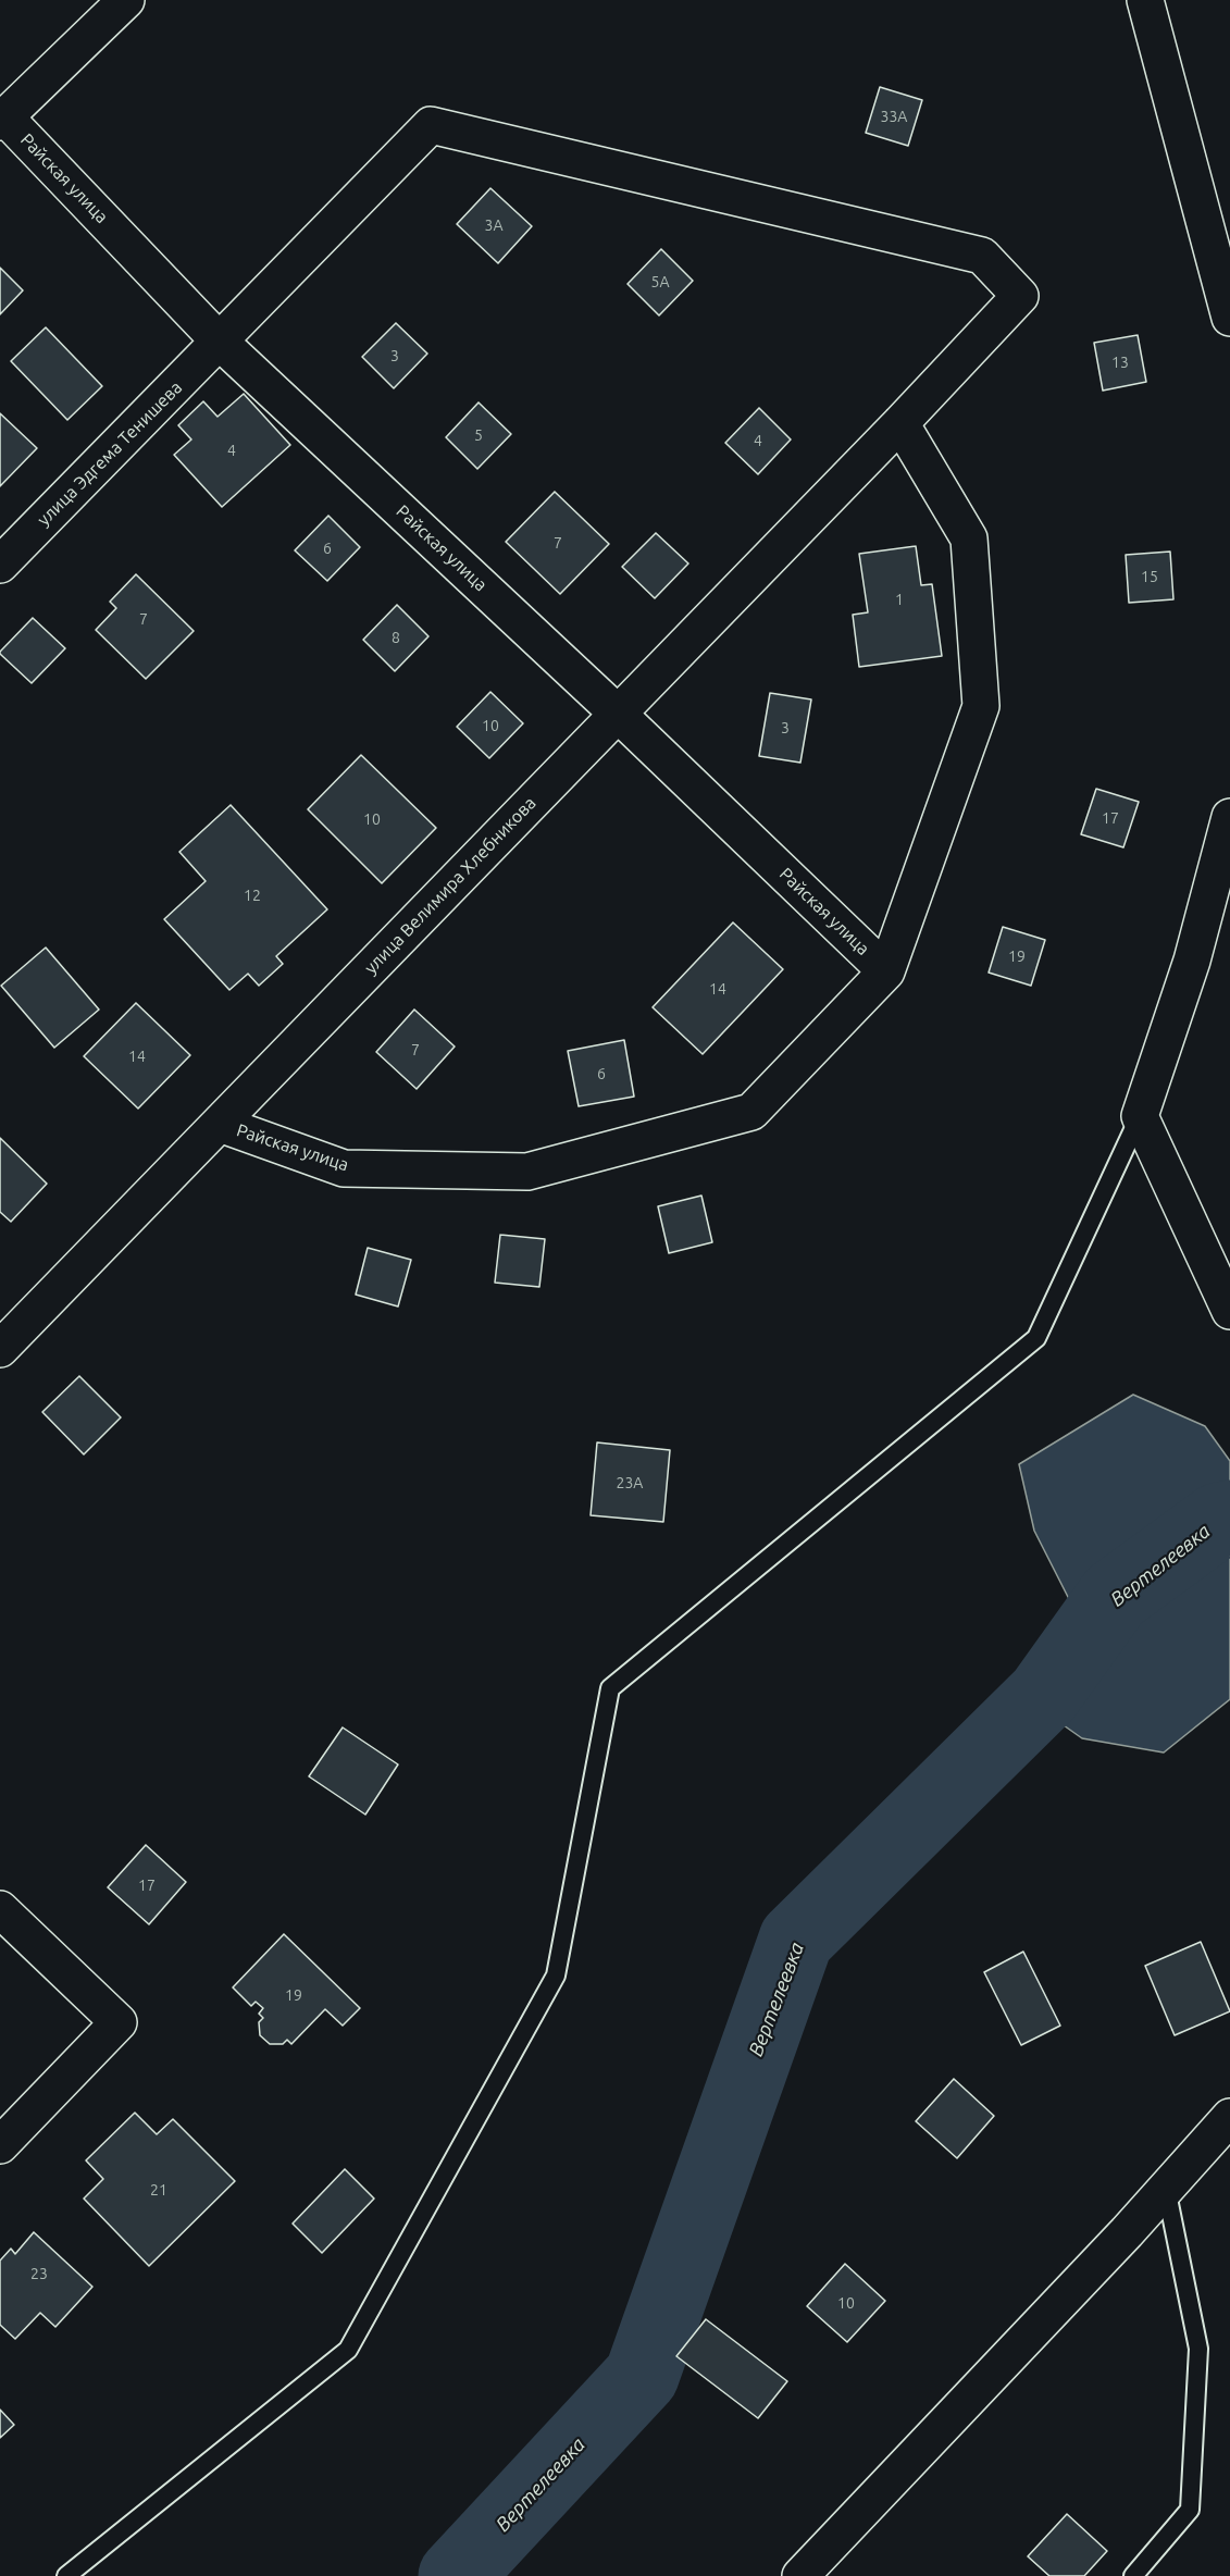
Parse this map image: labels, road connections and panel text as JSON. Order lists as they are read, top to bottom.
{
  "streets": {
    "street": ["Райская улица", "улица Эдгема Тенишева", "улица Велимира Хлебникова"]
  },
  "crossings": [
    ["Райская улица", "улица Эдгема Тенишева"],
    ["Райская улица", "улица Велимира Хлебникова"],
    ["улица Эдгема Тенишева", "улица Велимира Хлебникова"]
  ],
  "water": ["Вертелеевка"],
  "house_numbers": [
    "33А",
    "3А",
    "5А",
    "3",
    "13",
    "5",
    "4",
    "4",
    "7",
    "6",
    "15",
    "1",
    "7",
    "8",
    "10",
    "3",
    "17",
    "10",
    "12",
    "19",
    "14",
    "7",
    "14",
    "6",
    "23А",
    "17",
    "19",
    "21",
    "23",
    "10"
  ]
}
